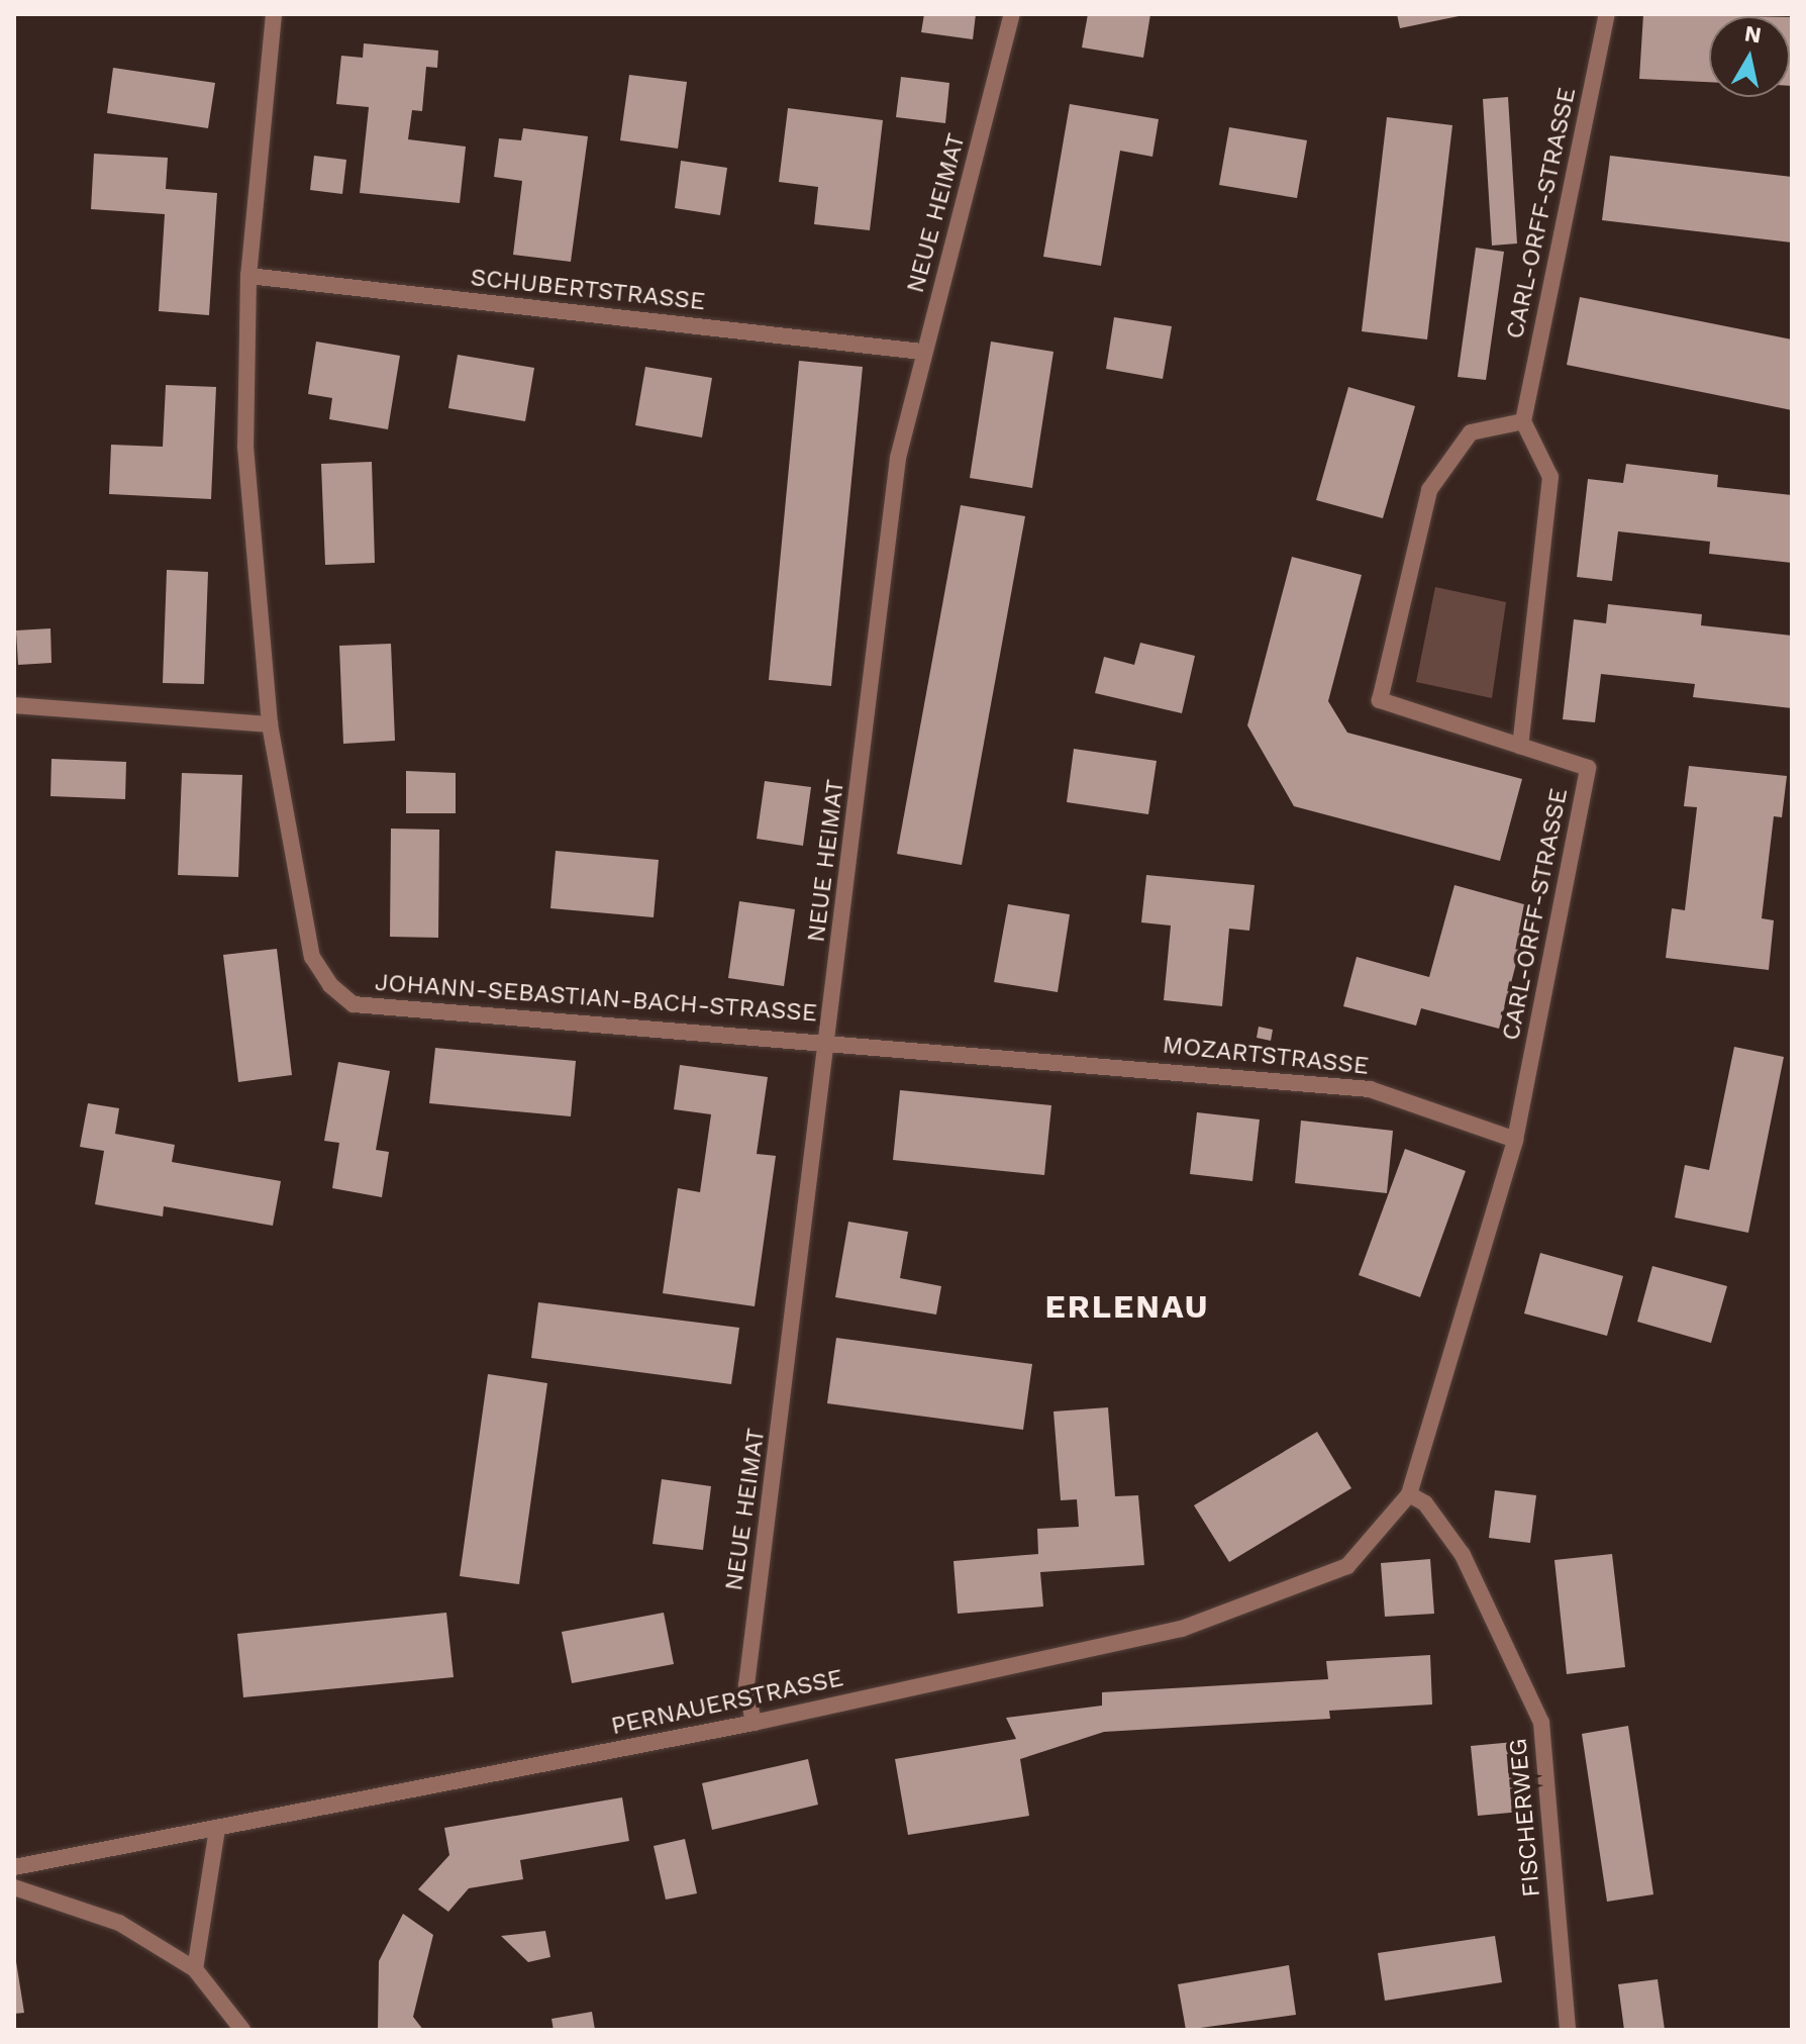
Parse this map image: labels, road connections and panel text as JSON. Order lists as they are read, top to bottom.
{
  "streets": {
    "street": [
      "NEUE HEIMAT",
      "CARL-ORFF-STRASSE",
      "SCHUBERTSTRASSE",
      "JOHANN-SEBASTIAN-BACH-STRASSE",
      "MOZARTSTRASSE",
      "PERNAUERSTRASSE",
      "FISCHERWEG"
    ]
  },
  "crossings": [
    ["NEUE HEIMAT", "SCHUBERTSTRASSE"],
    ["NEUE HEIMAT", "JOHANN-SEBASTIAN-BACH-STRASSE"],
    ["NEUE HEIMAT", "MOZARTSTRASSE"],
    ["NEUE HEIMAT", "PERNAUERSTRASSE"],
    ["CARL-ORFF-STRASSE", "MOZARTSTRASSE"],
    ["SCHUBERTSTRASSE", "JOHANN-SEBASTIAN-BACH-STRASSE"],
    ["JOHANN-SEBASTIAN-BACH-STRASSE", "MOZARTSTRASSE"],
    ["PERNAUERSTRASSE", "FISCHERWEG"]
  ],
  "districts": ["ERLENAU"],
  "north": "top"
}
